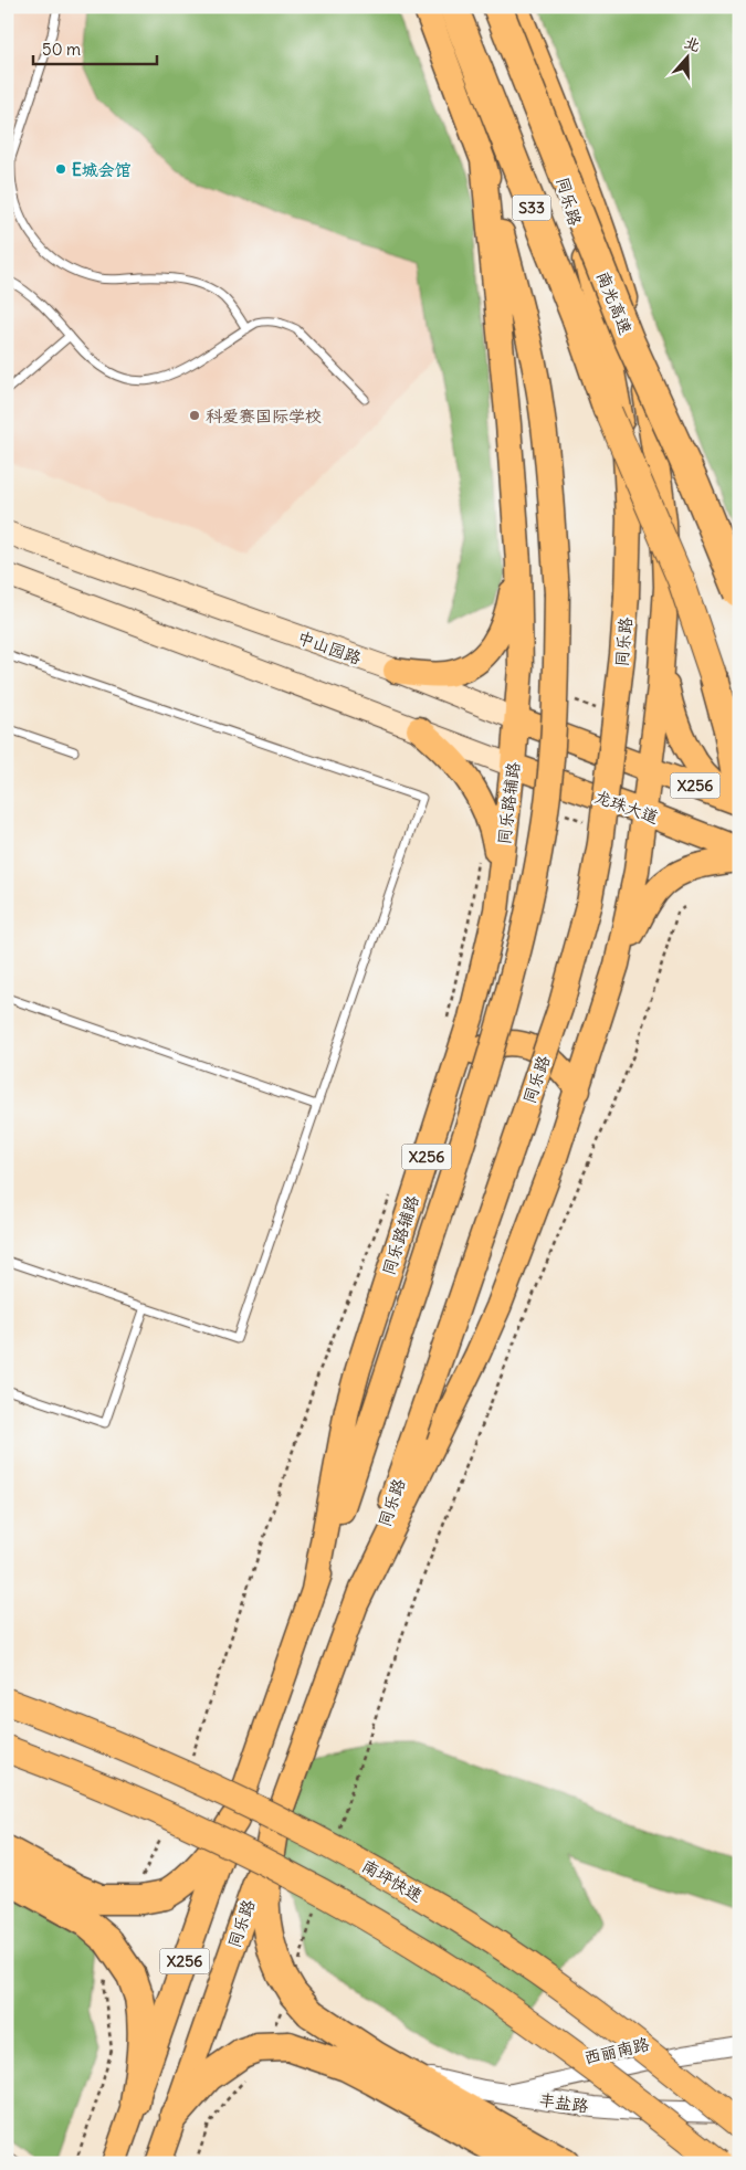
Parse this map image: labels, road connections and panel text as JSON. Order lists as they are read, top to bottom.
{
  "streets": {
    "highway": ["S33", "南光高速", "南坪快速"],
    "main road": [
      "同乐路",
      "中山园路",
      "X256",
      "同乐路辅路",
      "龙珠大道"
    ],
    "street": ["西丽南路", "丰盐路"]
  },
  "crossings": [
    ["同乐路", "X256"],
    ["中山园路", "X256"],
    ["中山园路", "同乐路辅路"],
    ["X256", "同乐路辅路"],
    ["X256", "龙珠大道"],
    ["同乐路辅路", "龙珠大道"],
    ["西丽南路", "丰盐路"]
  ],
  "places": ["E城会馆", "科爱赛国际学校"],
  "scale_bar": "50 m",
  "north": "top"
}
